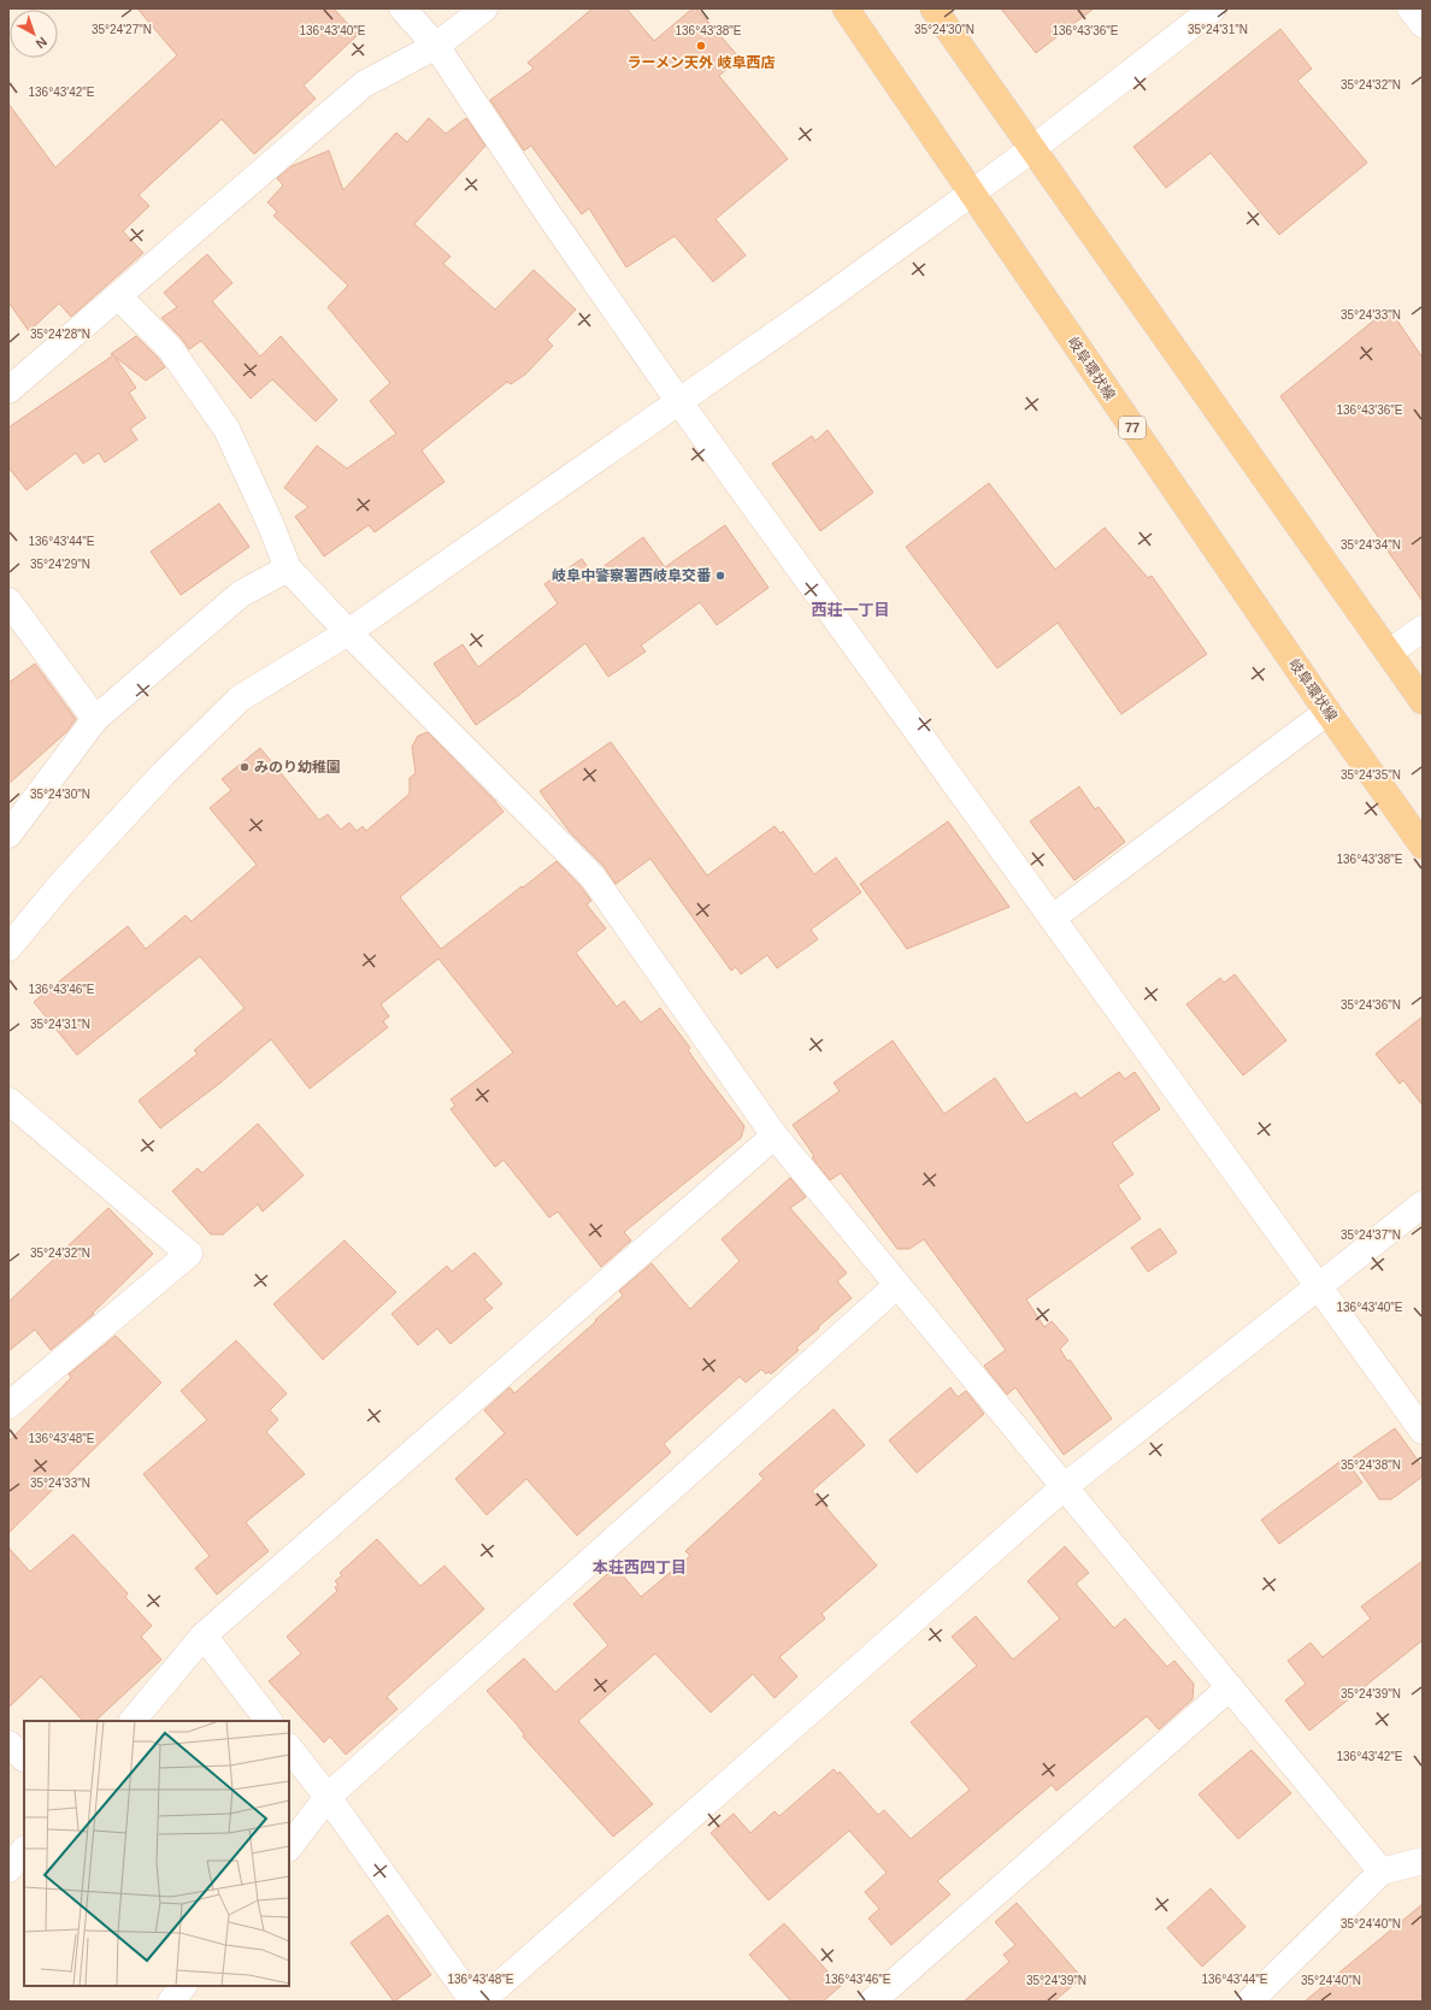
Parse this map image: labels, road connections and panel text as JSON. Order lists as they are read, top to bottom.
{
  "streets": {
    "main road": ["岐阜環状線", "77"]
  },
  "districts": ["西荘一丁目", "本荘西四丁目"],
  "places": ["ラーメン天外 岐阜西店", "岐阜中警察署西岐阜交番", "みのり幼稚園"],
  "north": "bottom right",
  "coordinates": [
    "35°24'27\"N",
    "35°24'30\"N",
    "35°24'31\"N",
    "136°43'40\"E",
    "136°43'38\"E",
    "136°43'36\"E",
    "35°24'32\"N",
    "136°43'42\"E",
    "35°24'33\"N",
    "35°24'28\"N",
    "136°43'44\"E",
    "35°24'34\"N",
    "35°24'29\"N",
    "35°24'35\"N",
    "136°43'46\"E",
    "35°24'36\"N",
    "35°24'37\"N",
    "136°43'48\"E",
    "35°24'38\"N",
    "35°24'39\"N",
    "35°24'40\"N"
  ]
}
